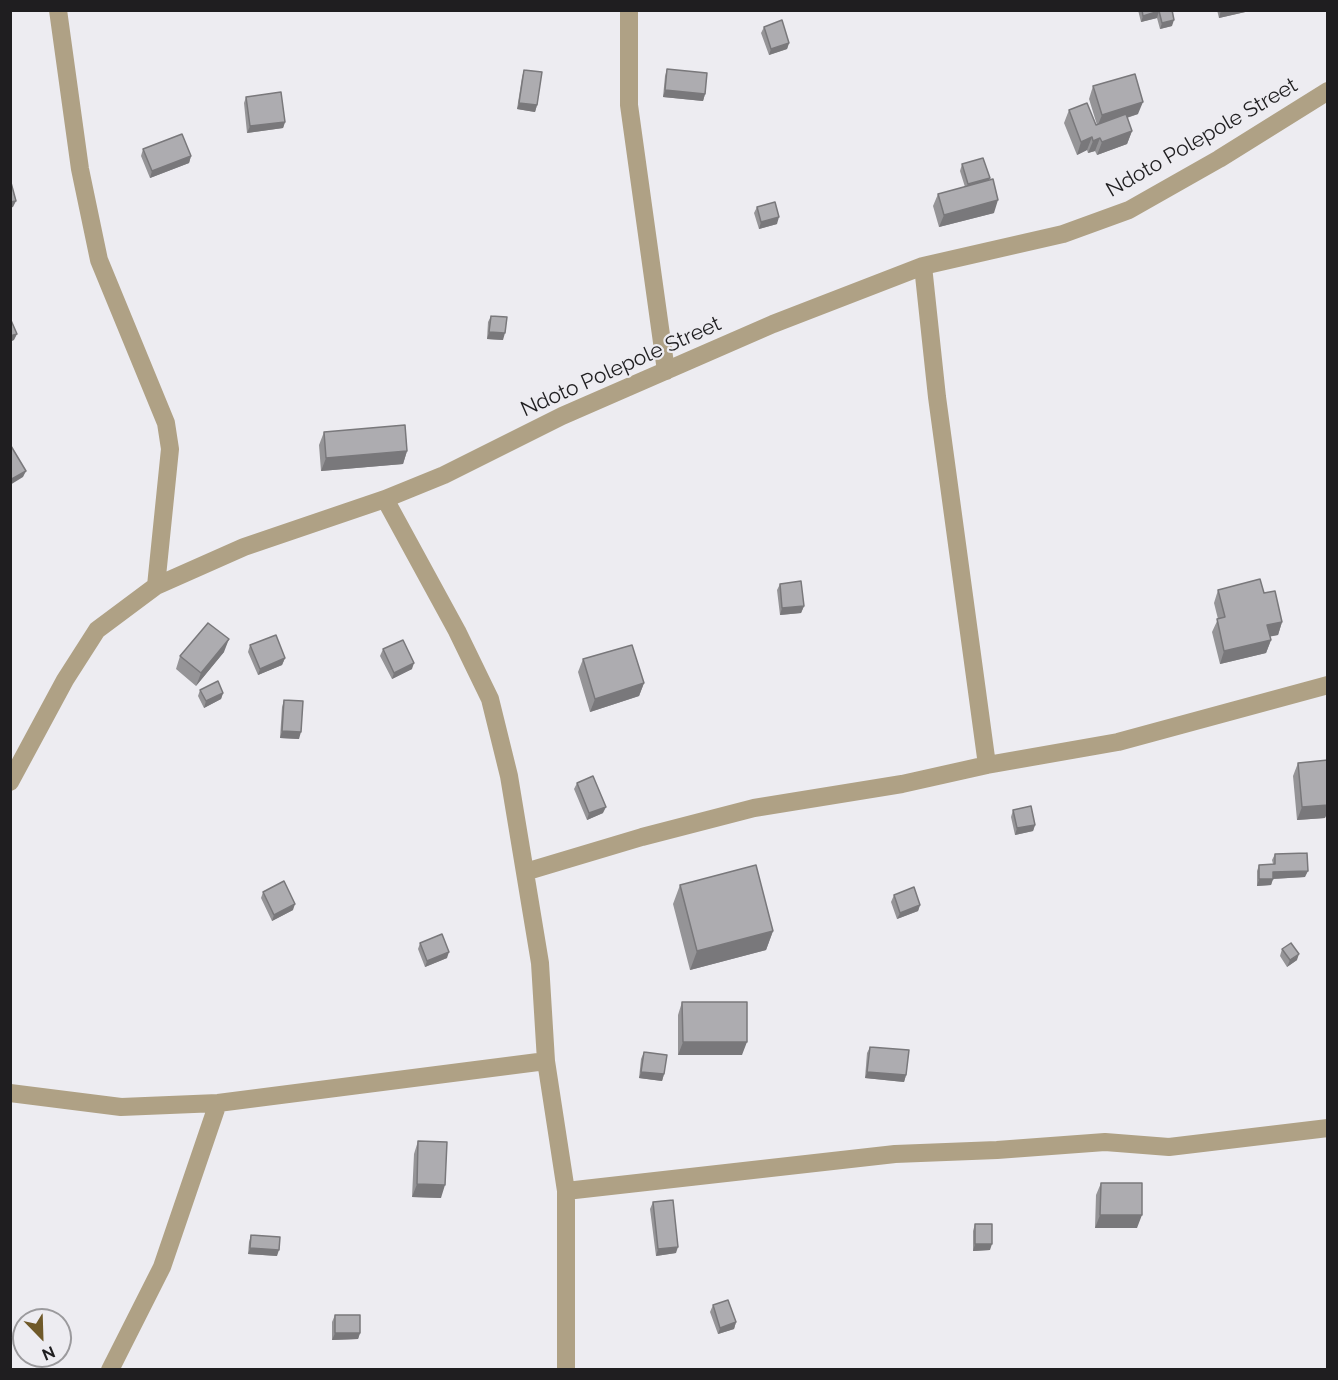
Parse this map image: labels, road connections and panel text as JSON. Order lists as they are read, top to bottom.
{
  "streets": {
    "street": ["Ndoto Polepole Street"]
  },
  "north": "bottom right"
}
